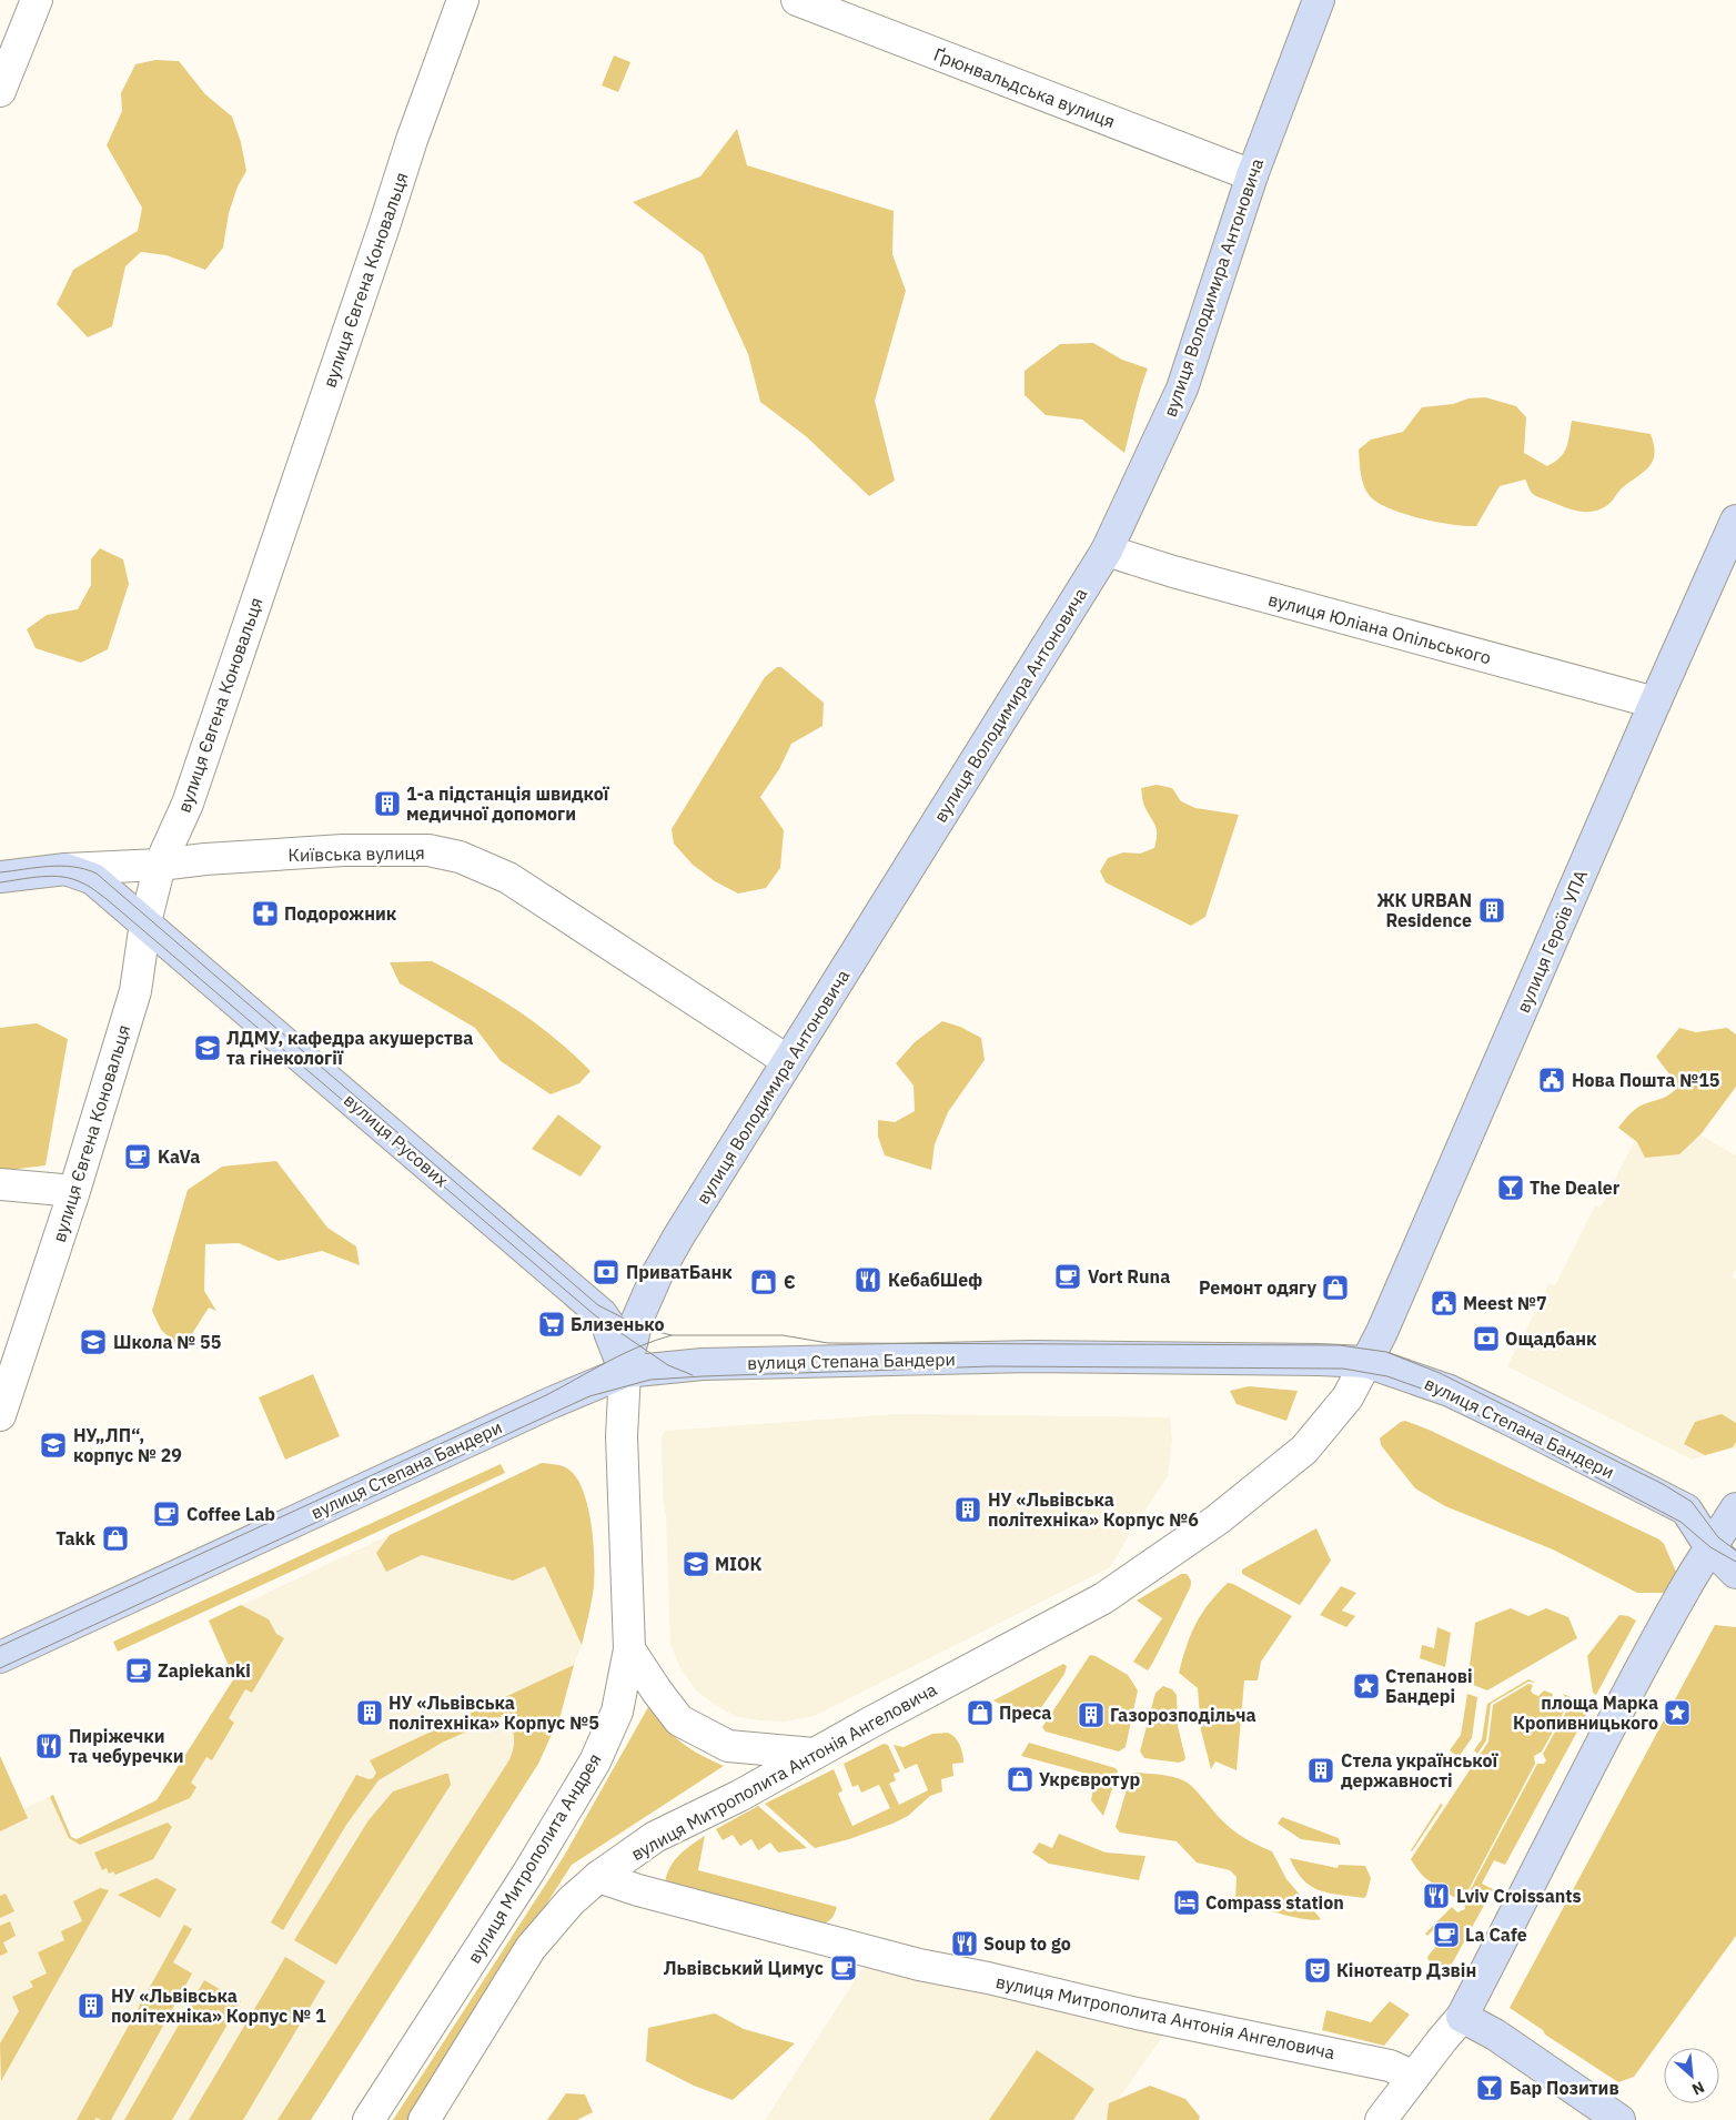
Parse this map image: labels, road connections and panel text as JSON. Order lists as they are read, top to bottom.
{
  "streets": {
    "main road": [
      "вулиця Володимира Антоновича",
      "Київська вулиця",
      "вулиця Героїв УПА",
      "вулиця Русових",
      "вулиця Степана Бандери"
    ],
    "street": [
      "Ґрюнвальдська вулиця",
      "вулиця Євгена Коновальця",
      "вулиця Юліана Опільського",
      "вулиця Митрополита Антонія Ангеловича",
      "вулиця Митрополита Андрея"
    ]
  },
  "crossings": [
    ["Ґрюнвальдська вулиця", "вулиця Володимира Антоновича"],
    ["вулиця Євгена Коновальця", "Київська вулиця"],
    ["вулиця Євгена Коновальця", "вулиця Русових"],
    ["вулиця Володимира Антоновича", "вулиця Юліана Опільського"],
    ["вулиця Володимира Антоновича", "Київська вулиця"],
    ["вулиця Володимира Антоновича", "вулиця Русових"],
    ["вулиця Володимира Антоновича", "вулиця Степана Бандери"],
    ["вулиця Володимира Антоновича", "вулиця Митрополита Андрея"],
    ["вулиця Юліана Опільського", "вулиця Героїв УПА"],
    ["Київська вулиця", "вулиця Русових"],
    ["вулиця Героїв УПА", "вулиця Степана Бандери"],
    ["вулиця Героїв УПА", "вулиця Митрополита Антонія Ангеловича"],
    ["вулиця Русових", "вулиця Степана Бандери"],
    ["вулиця Русових", "вулиця Митрополита Андрея"],
    ["вулиця Степана Бандери", "вулиця Митрополита Антонія Ангеловича"],
    ["вулиця Степана Бандери", "вулиця Митрополита Андрея"]
  ],
  "places": {
    "building": [
      "1-а підстанція швидкої медичної допомоги",
      "ЖК URBAN Residence",
      "НУ «Львівська політехніка» Корпус №6",
      "НУ «Львівська політехніка» Корпус №5",
      "Газорозподільча",
      "Стела української державності",
      "НУ «Львівська політехніка» Корпус № 1"
    ],
    "pharmacy": ["Подорожник"],
    "school or university": [
      "ЛДМУ, кафедра акушерства та гінекології",
      "Школа № 55",
      "НУ„ЛП“, корпус № 29",
      "МІОК"
    ],
    "public building": ["Нова Пошта №15", "Meest №7"],
    "cafe": [
      "KaVa",
      "Vort Runa",
      "Coffee Lab",
      "Zapiekanki",
      "La Cafe",
      "Львівський Цимус"
    ],
    "bar": ["The Dealer", "Бар Позитив"],
    "bank": ["ПриватБанк", "Ощадбанк"],
    "restaurant": [
      "КебабШеф",
      "Пиріжечки та чебуречки",
      "Lviv Croissants",
      "Soup to go"
    ],
    "shop": [
      "Є",
      "Ремонт одягу",
      "Takk",
      "Преса",
      "Укрєвротур"
    ],
    "supermarket": ["Близенько"],
    "place": ["Степанові Бандері", "площа Марка Кропивницького"],
    "hotel": ["Compass station"],
    "theatre": ["Кінотеатр Дзвін"]
  },
  "north": "bottom right"
}
